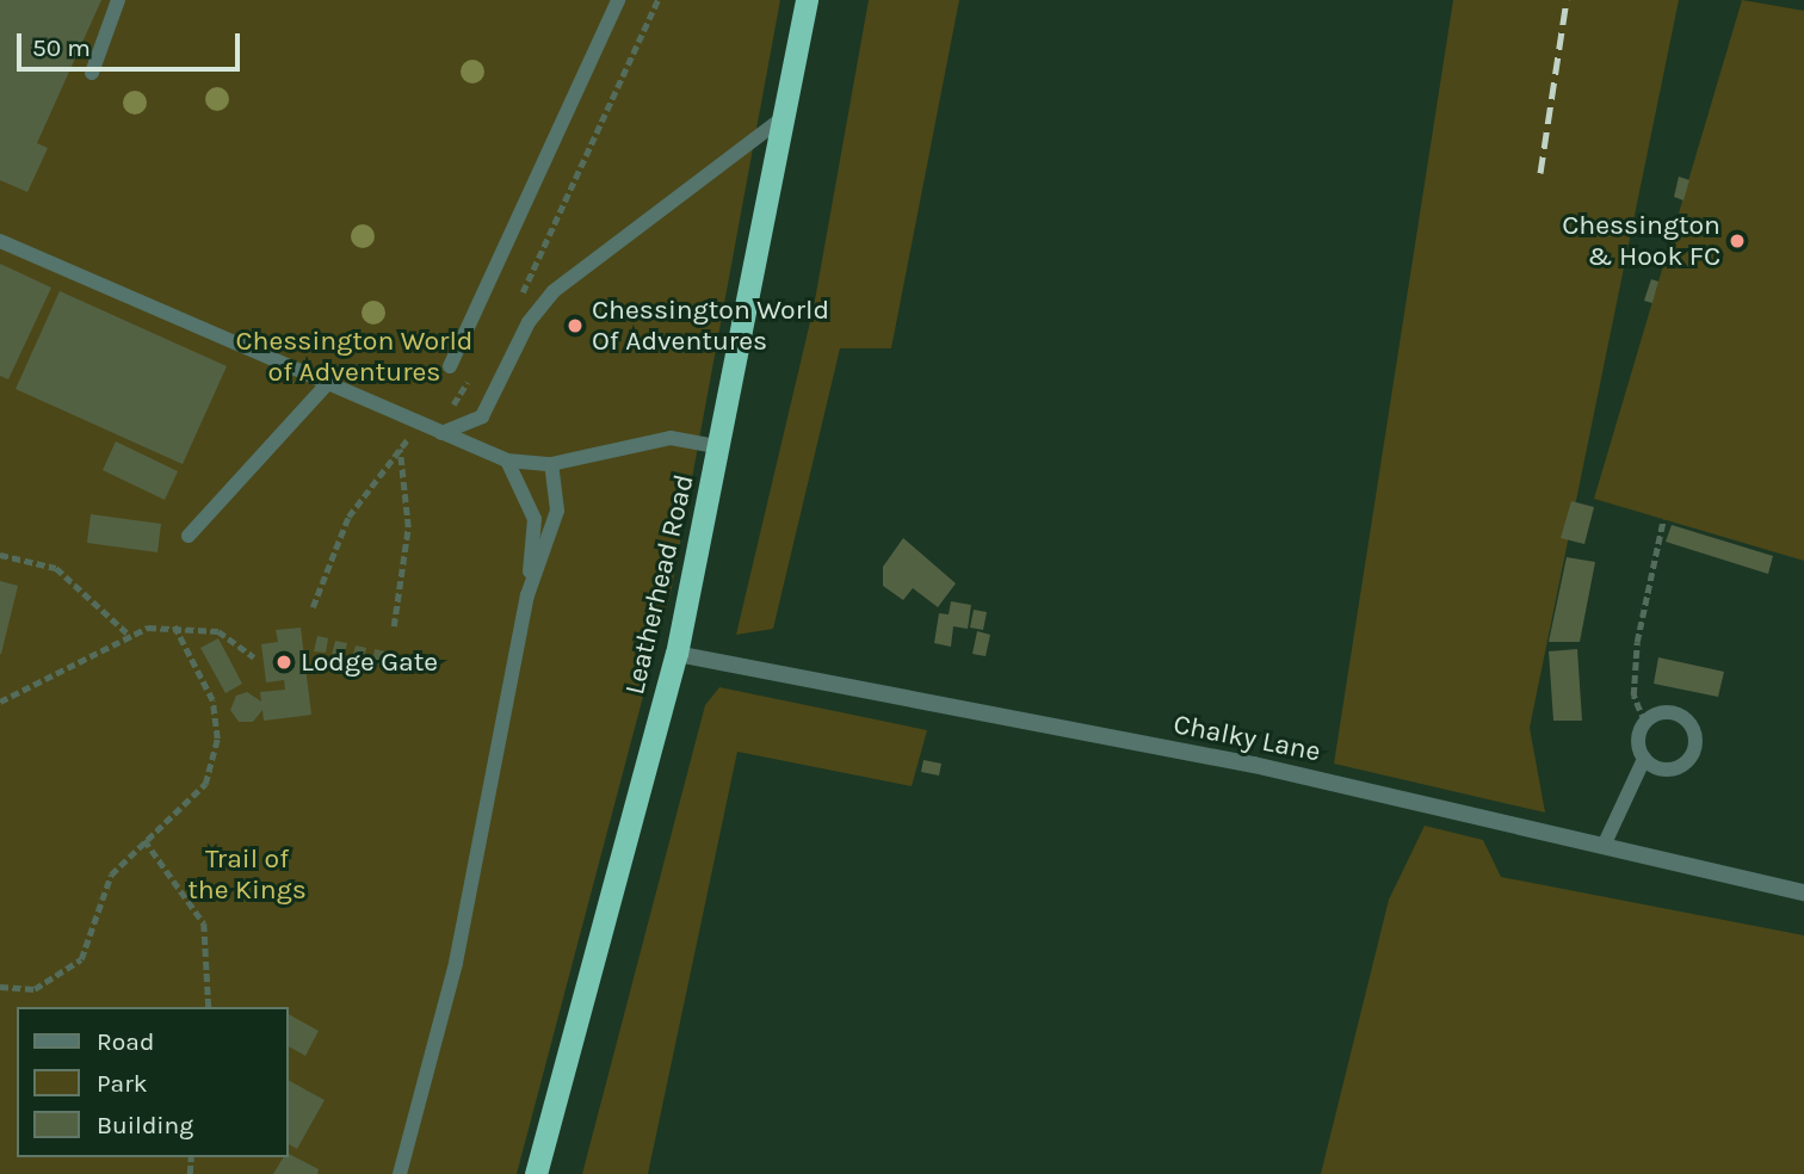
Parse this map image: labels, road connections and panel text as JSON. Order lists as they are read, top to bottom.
{
  "streets": {
    "highway": ["Leatherhead Road"],
    "street": ["Chalky Lane"]
  },
  "crossings": [
    ["Leatherhead Road", "Chalky Lane"]
  ],
  "parks": ["Chessington World of Adventures", "Trail of the Kings"],
  "places": ["Chessington & Hook FC", "Chessington World Of Adventures", "Lodge Gate"],
  "legend": ["Road", "Park", "Building"],
  "scale_bar": "50 m"
}
